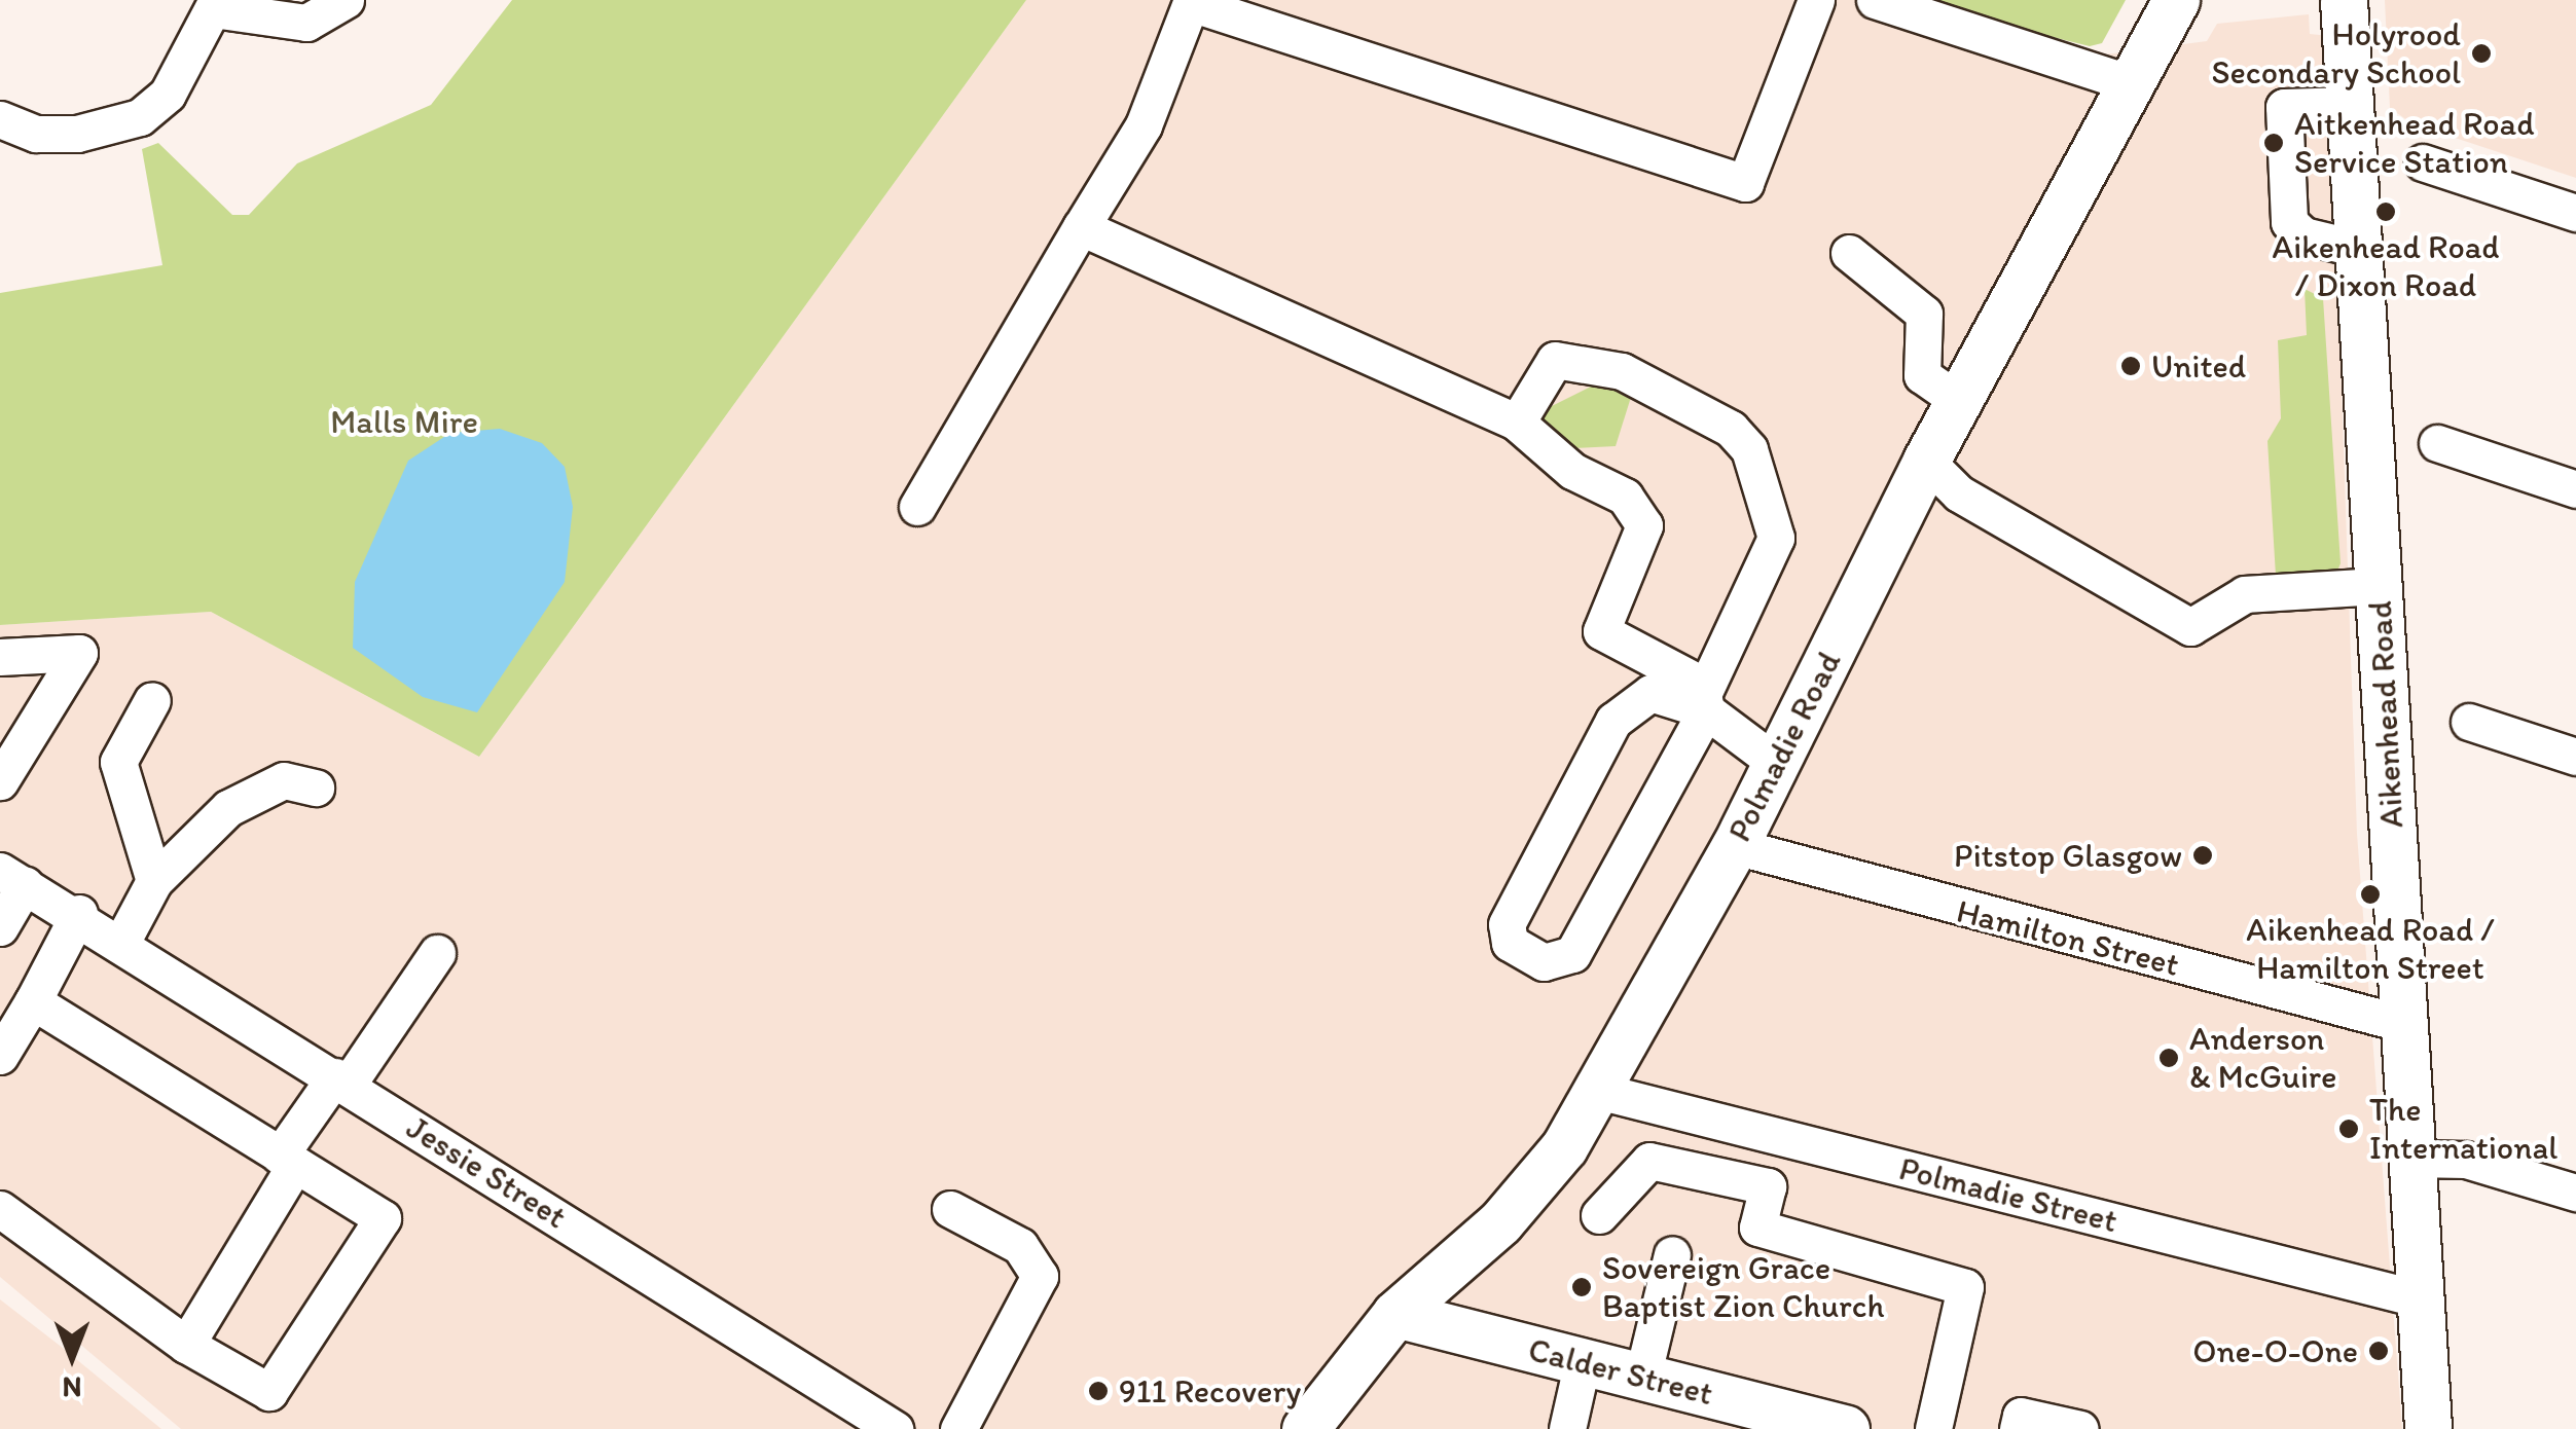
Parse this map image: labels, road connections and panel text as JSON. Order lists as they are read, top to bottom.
{
  "streets": {
    "main road": ["Aikenhead Road", "Polmadie Road", "Calder Street"],
    "street": ["Hamilton Street", "Jessie Street", "Polmadie Street"]
  },
  "crossings": [
    ["Aikenhead Road", "Hamilton Street"],
    ["Aikenhead Road", "Polmadie Street"],
    ["Polmadie Road", "Hamilton Street"],
    ["Polmadie Road", "Polmadie Street"],
    ["Polmadie Road", "Calder Street"]
  ],
  "parks": ["Malls Mire"],
  "places": [
    "Holyrood Secondary School",
    "Aitkenhead Road Service Station",
    "Aikenhead Road / Dixon Road",
    "United",
    "Pitstop Glasgow",
    "Aikenhead Road / Hamilton Street",
    "Anderson & McGuire",
    "The International",
    "Sovereign Grace Baptist Zion Church",
    "One-O-One",
    "911 Recovery"
  ],
  "north": "bottom"
}
